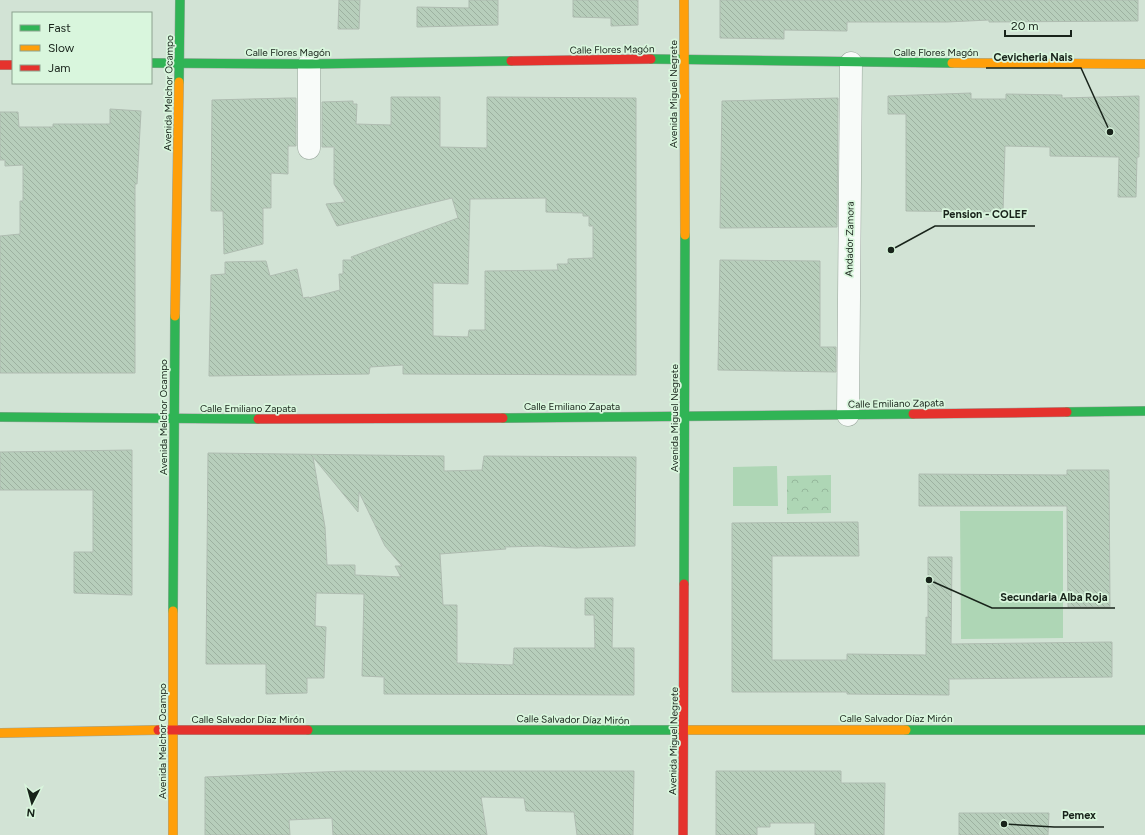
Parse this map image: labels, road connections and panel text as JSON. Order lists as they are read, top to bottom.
{
  "streets": {
    "street": [
      "Calle Flores Magón",
      "Avenida Melchor Ocampo",
      "Avenida Miguel Negrete",
      "Andador Zamora",
      "Calle Emiliano Zapata",
      "Calle Salvador Díaz Mirón"
    ]
  },
  "crossings": [
    ["Calle Flores Magón", "Avenida Melchor Ocampo"],
    ["Calle Flores Magón", "Avenida Miguel Negrete"],
    ["Calle Flores Magón", "Andador Zamora"],
    ["Avenida Melchor Ocampo", "Calle Emiliano Zapata"],
    ["Avenida Melchor Ocampo", "Calle Salvador Díaz Mirón"],
    ["Avenida Miguel Negrete", "Calle Emiliano Zapata"],
    ["Avenida Miguel Negrete", "Calle Salvador Díaz Mirón"],
    ["Andador Zamora", "Calle Emiliano Zapata"]
  ],
  "places": [
    "Cevicheria Nais",
    "Pension - COLEF",
    "Secundaria Alba Roja",
    "Pemex"
  ],
  "legend": ["Fast", "Slow", "Jam"],
  "scale_bar": "20 m",
  "north": "bottom"
}
